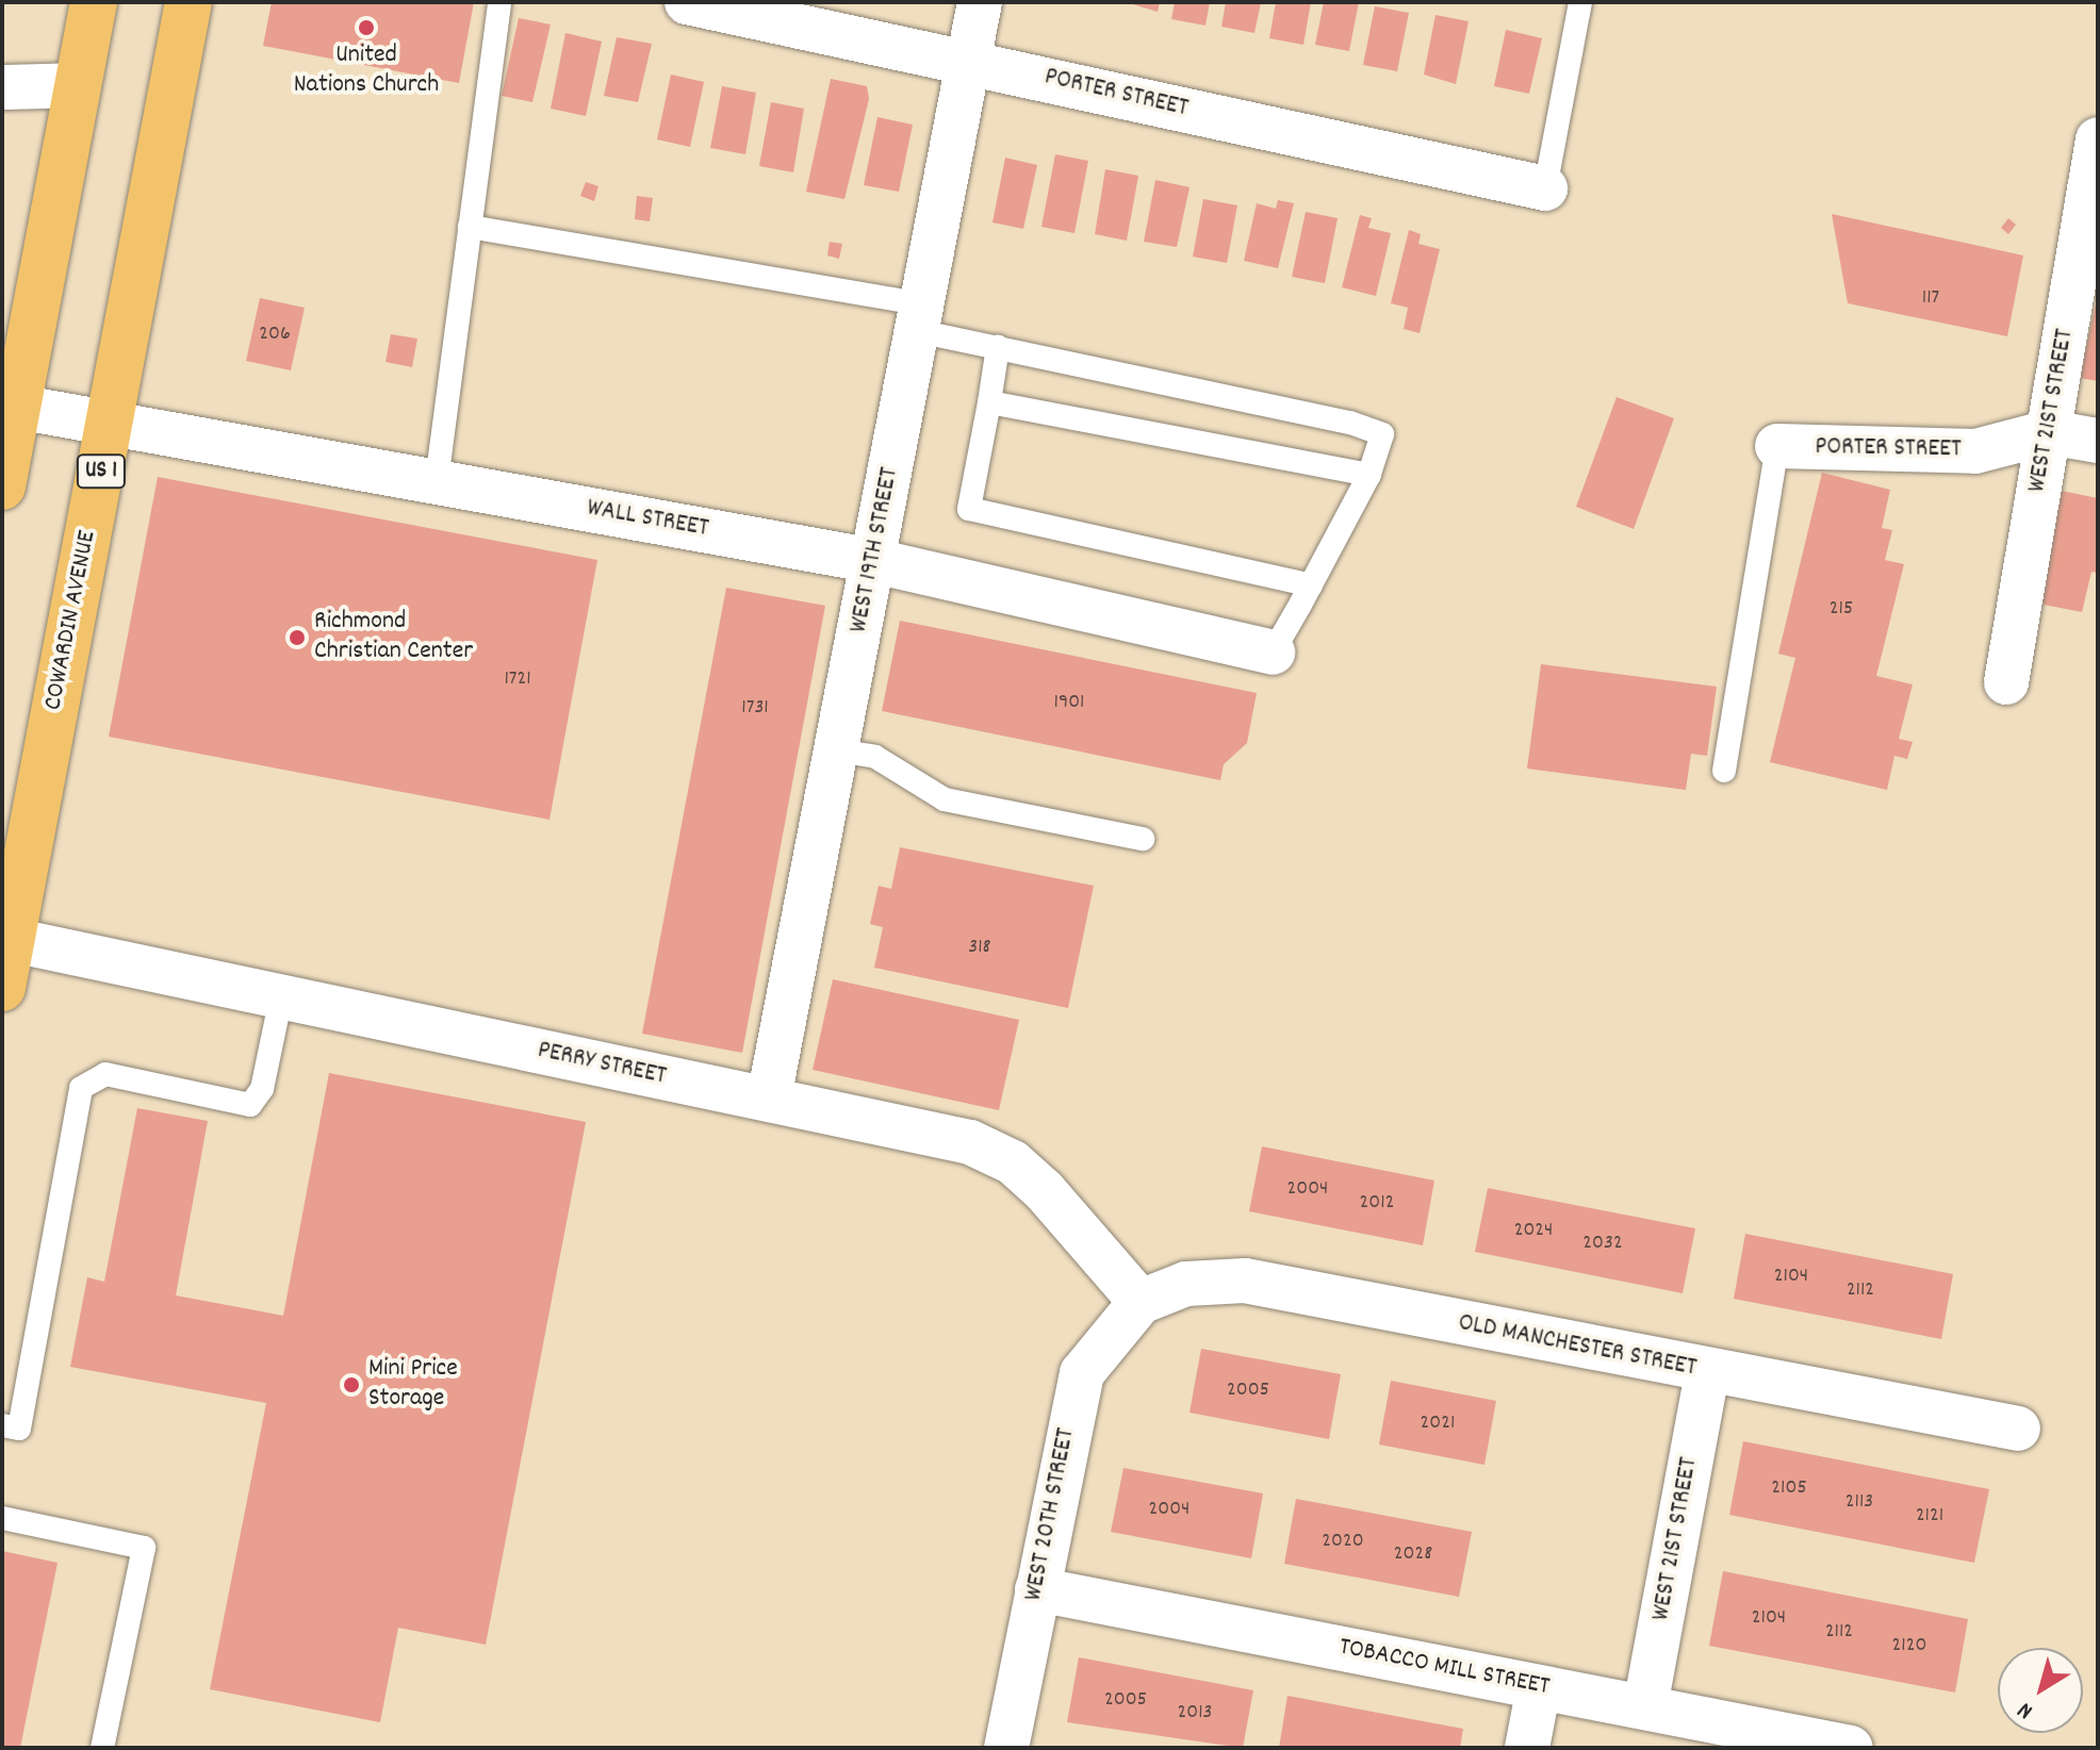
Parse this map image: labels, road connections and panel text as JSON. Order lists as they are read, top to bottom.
{
  "streets": {
    "main road": ["US 1", "COWARDIN AVENUE"],
    "street": [
      "PORTER STREET",
      "WEST 21ST STREET",
      "WALL STREET",
      "WEST 19TH STREET",
      "PERRY STREET",
      "OLD MANCHESTER STREET",
      "WEST 20TH STREET",
      "TOBACCO MILL STREET"
    ]
  },
  "crossings": [
    ["PORTER STREET", "WEST 21ST STREET"],
    ["PORTER STREET", "WEST 19TH STREET"],
    ["WEST 21ST STREET", "OLD MANCHESTER STREET"],
    ["WEST 21ST STREET", "TOBACCO MILL STREET"],
    ["WALL STREET", "WEST 19TH STREET"],
    ["WALL STREET", "COWARDIN AVENUE"],
    ["WEST 19TH STREET", "PERRY STREET"],
    ["COWARDIN AVENUE", "PERRY STREET"],
    ["PERRY STREET", "OLD MANCHESTER STREET"],
    ["PERRY STREET", "WEST 20TH STREET"],
    ["OLD MANCHESTER STREET", "WEST 20TH STREET"],
    ["WEST 20TH STREET", "TOBACCO MILL STREET"]
  ],
  "places": ["United Nations Church", "Richmond Christian Center", "Mini Price Storage"],
  "house_numbers": [
    "117",
    "206",
    "215",
    "1721",
    "1901",
    "1731",
    "318",
    "2004",
    "2012",
    "2024",
    "2032",
    "2104",
    "2112",
    "2005",
    "2021",
    "2105",
    "2113",
    "2004",
    "2121",
    "2020",
    "2028",
    "2104",
    "2112",
    "2120",
    "2005",
    "2013"
  ],
  "north": "bottom left"
}
